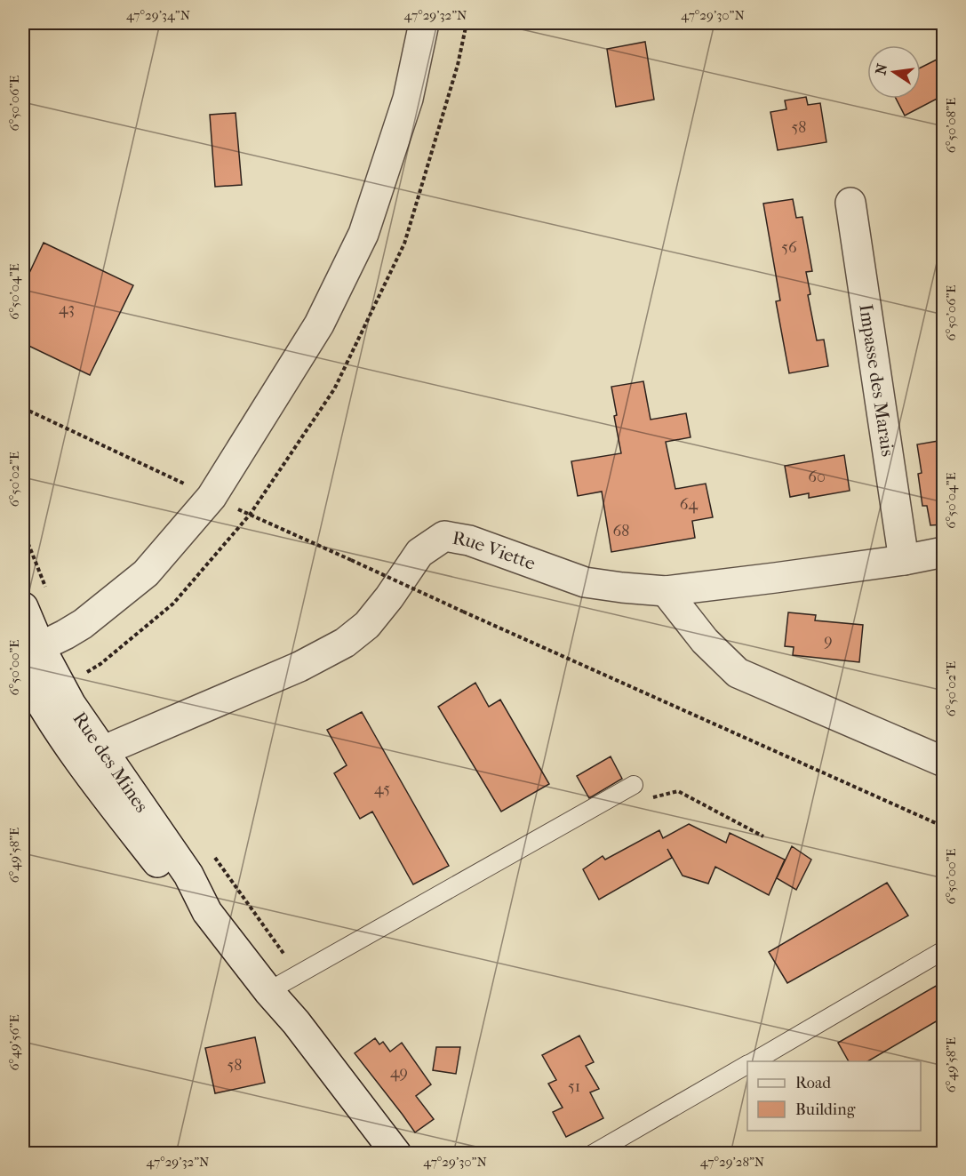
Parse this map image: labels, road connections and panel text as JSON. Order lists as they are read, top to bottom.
{
  "streets": {
    "street": ["Impasse des Marais", "Rue Viette", "Rue des Mines"]
  },
  "crossings": [
    ["Impasse des Marais", "Rue Viette"],
    ["Rue Viette", "Rue des Mines"]
  ],
  "house_numbers": [
    "58",
    "56",
    "43",
    "60",
    "64",
    "68",
    "9",
    "45",
    "58",
    "49",
    "51"
  ],
  "legend": ["Road", "Building"],
  "north": "left",
  "coordinates": [
    "47°29'34\"N",
    "47°29'32\"N",
    "47°29'30\"N",
    "6°50'06\"E",
    "6°50'08\"E",
    "6°50'04\"E",
    "6°50'02\"E",
    "6°50'00\"E",
    "6°49'58\"E",
    "6°49'56\"E",
    "47°29'28\"N"
  ]
}
